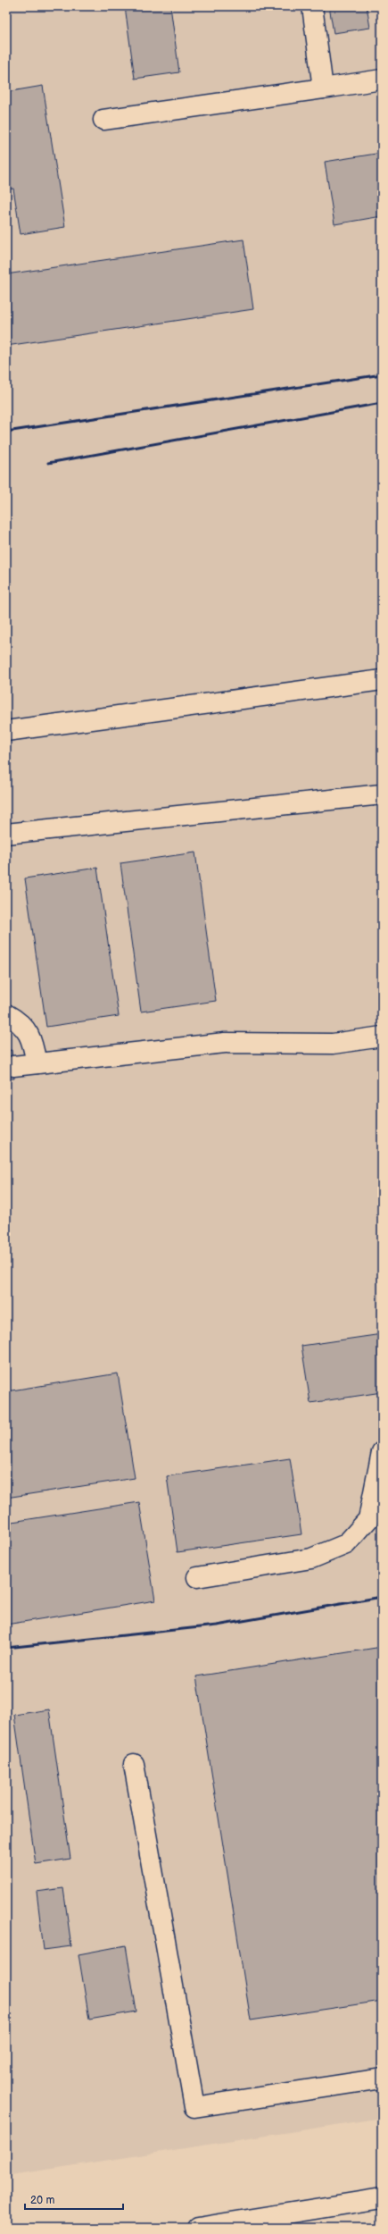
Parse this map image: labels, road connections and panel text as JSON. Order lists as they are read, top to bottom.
{
  "scale_bar": "20 m"
}
